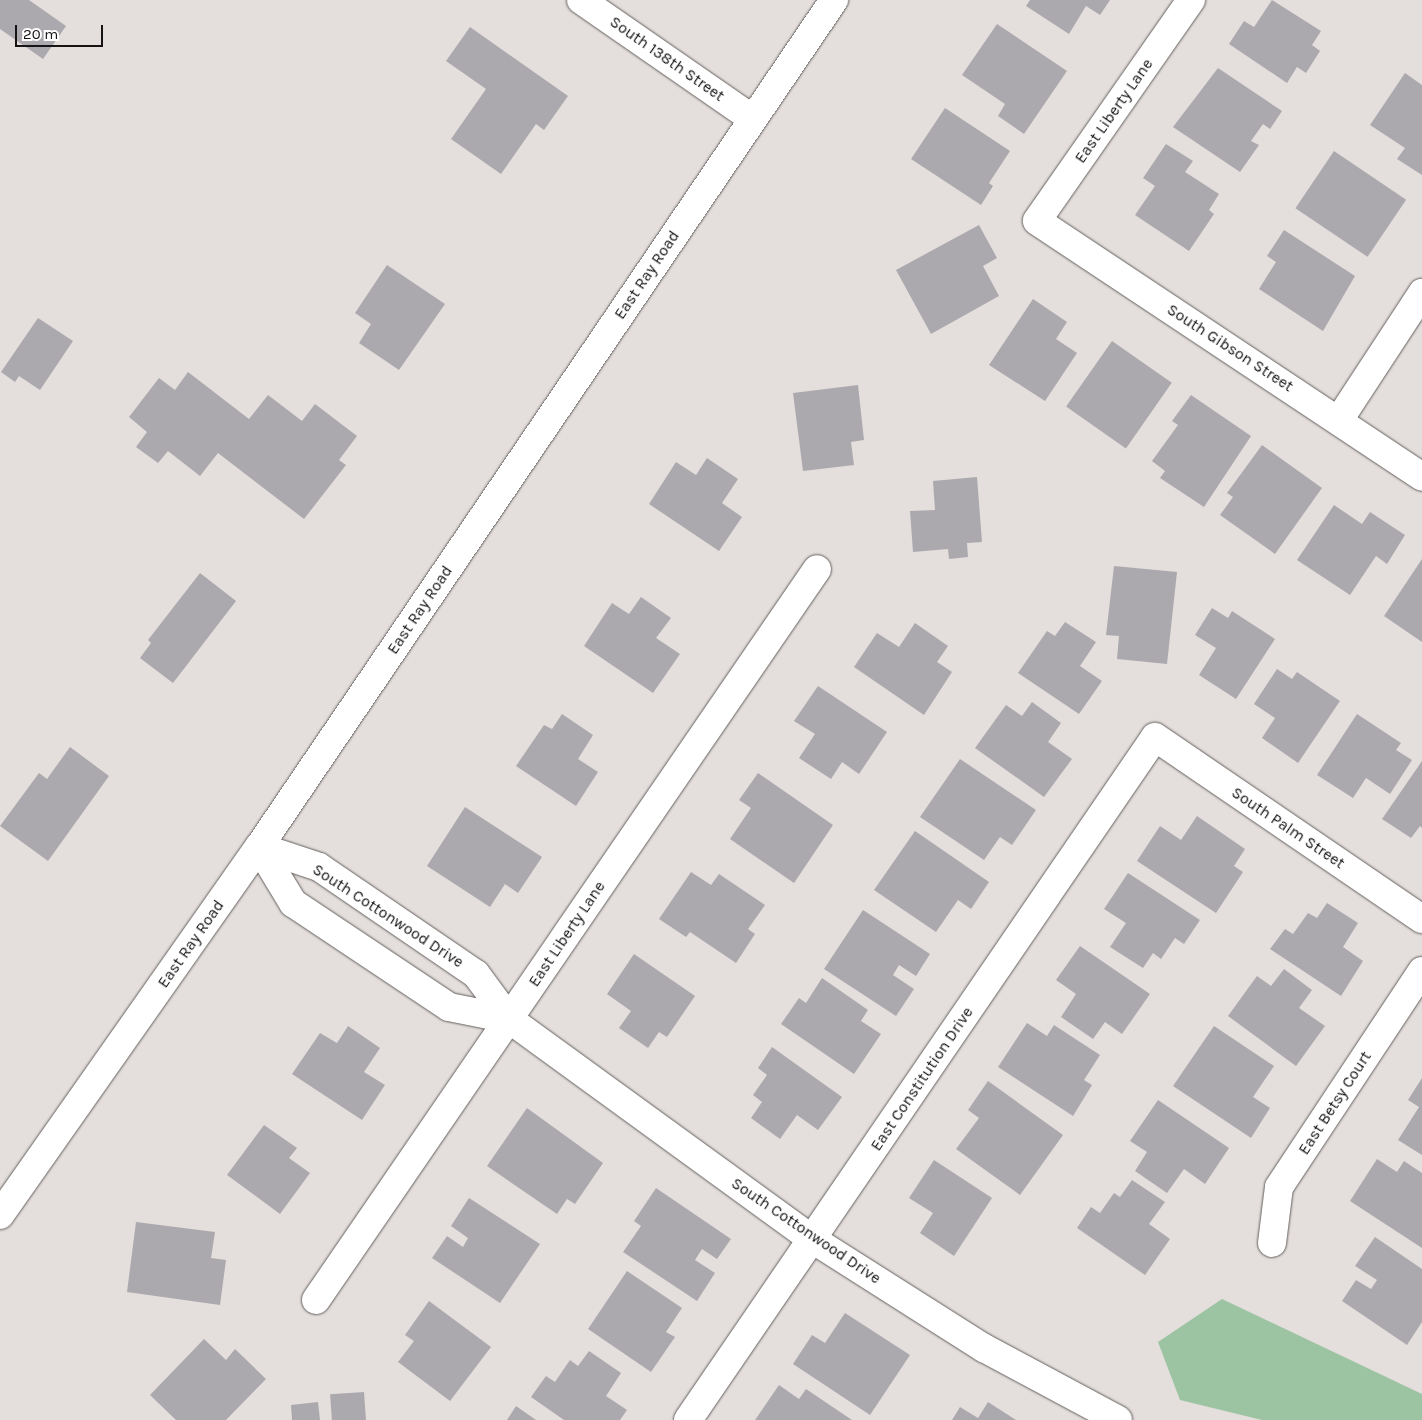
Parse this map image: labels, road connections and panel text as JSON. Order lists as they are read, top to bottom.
{
  "streets": {
    "street": [
      "South 138th Street",
      "East Liberty Lane",
      "East Ray Road",
      "South Gibson Street",
      "South Palm Street",
      "South Cottonwood Drive",
      "East Constitution Drive",
      "East Betsy Court"
    ]
  },
  "crossings": [
    ["South 138th Street", "East Ray Road"],
    ["East Liberty Lane", "South Gibson Street"],
    ["East Liberty Lane", "South Cottonwood Drive"],
    ["East Ray Road", "South Cottonwood Drive"],
    ["South Palm Street", "East Constitution Drive"],
    ["South Cottonwood Drive", "East Constitution Drive"]
  ],
  "scale_bar": "20 m"
}
